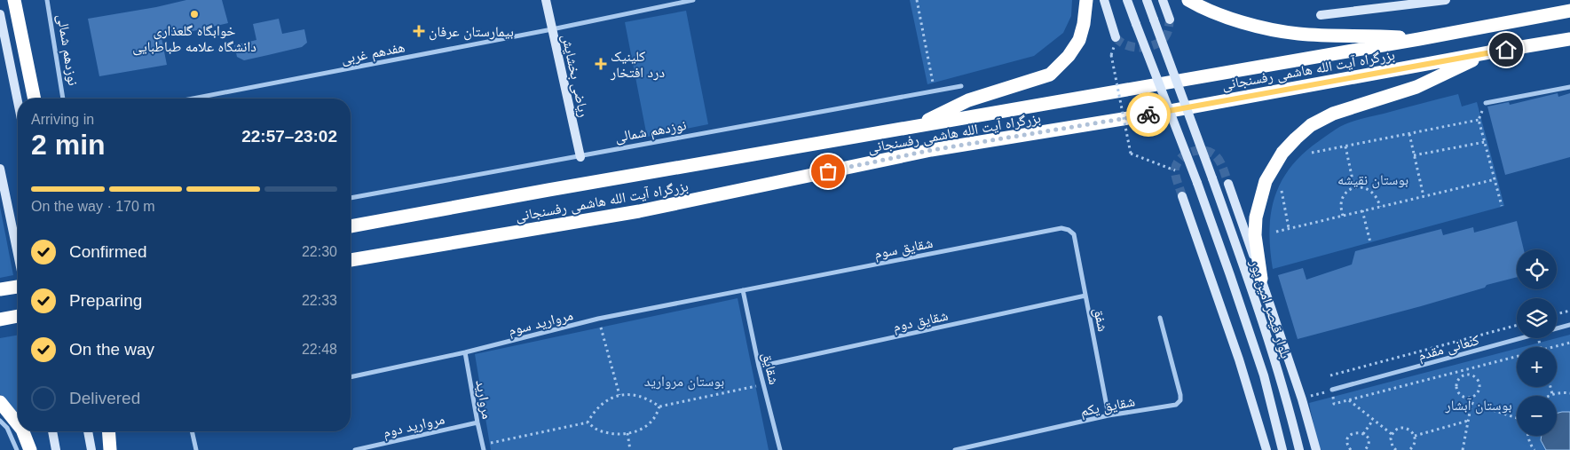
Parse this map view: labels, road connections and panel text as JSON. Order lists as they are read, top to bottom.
{
  "streets": {
    "highway": ["بزرگراه آیت الله هاشمی رفسنجانی"],
    "main road": ["ریاضی بخشایش", "بلوار قیصر امین پور"],
    "street": [
      "نوزدهم شمالی",
      "هفدهم غربی",
      "شقایق سوم",
      "شفق",
      "شقایق دوم",
      "مروارید سوم",
      "کنعانی مقدم",
      "شقایق",
      "مروارید",
      "شقایق یکم",
      "مروارید دوم"
    ]
  },
  "crossings": [
    ["نوزدهم شمالی", "ریاضی بخشایش"],
    ["هفدهم غربی", "ریاضی بخشایش"],
    ["شقایق سوم", "شفق"],
    ["شقایق سوم", "مروارید سوم"],
    ["شقایق سوم", "شقایق"],
    ["شفق", "شقایق دوم"],
    ["شفق", "شقایق یکم"],
    ["شقایق دوم", "شقایق"],
    ["مروارید سوم", "شقایق"],
    ["مروارید سوم", "مروارید"],
    ["مروارید", "مروارید دوم"]
  ],
  "parks": ["بوستان نقیشه", "بوستان مروارید", "بوستان آبشار"],
  "places": {
    "other": ["خوابگاه گلعذاری دانشگاه علامه طباطبایی"],
    "health": ["بیمارستان عرفان", "کلینیک درد افتخار"]
  },
  "page": {
    "heading": ["2 min", "Arriving in", "22:57–23:02"],
    "bar": "On the way · 170 m",
    "list": [
      ["Confirmed", "22:30"],
      ["Preparing", "22:33"],
      ["On the way", "22:48"],
      "Delivered"
    ],
    "map_buttons": ["+", "−"]
  }
}
